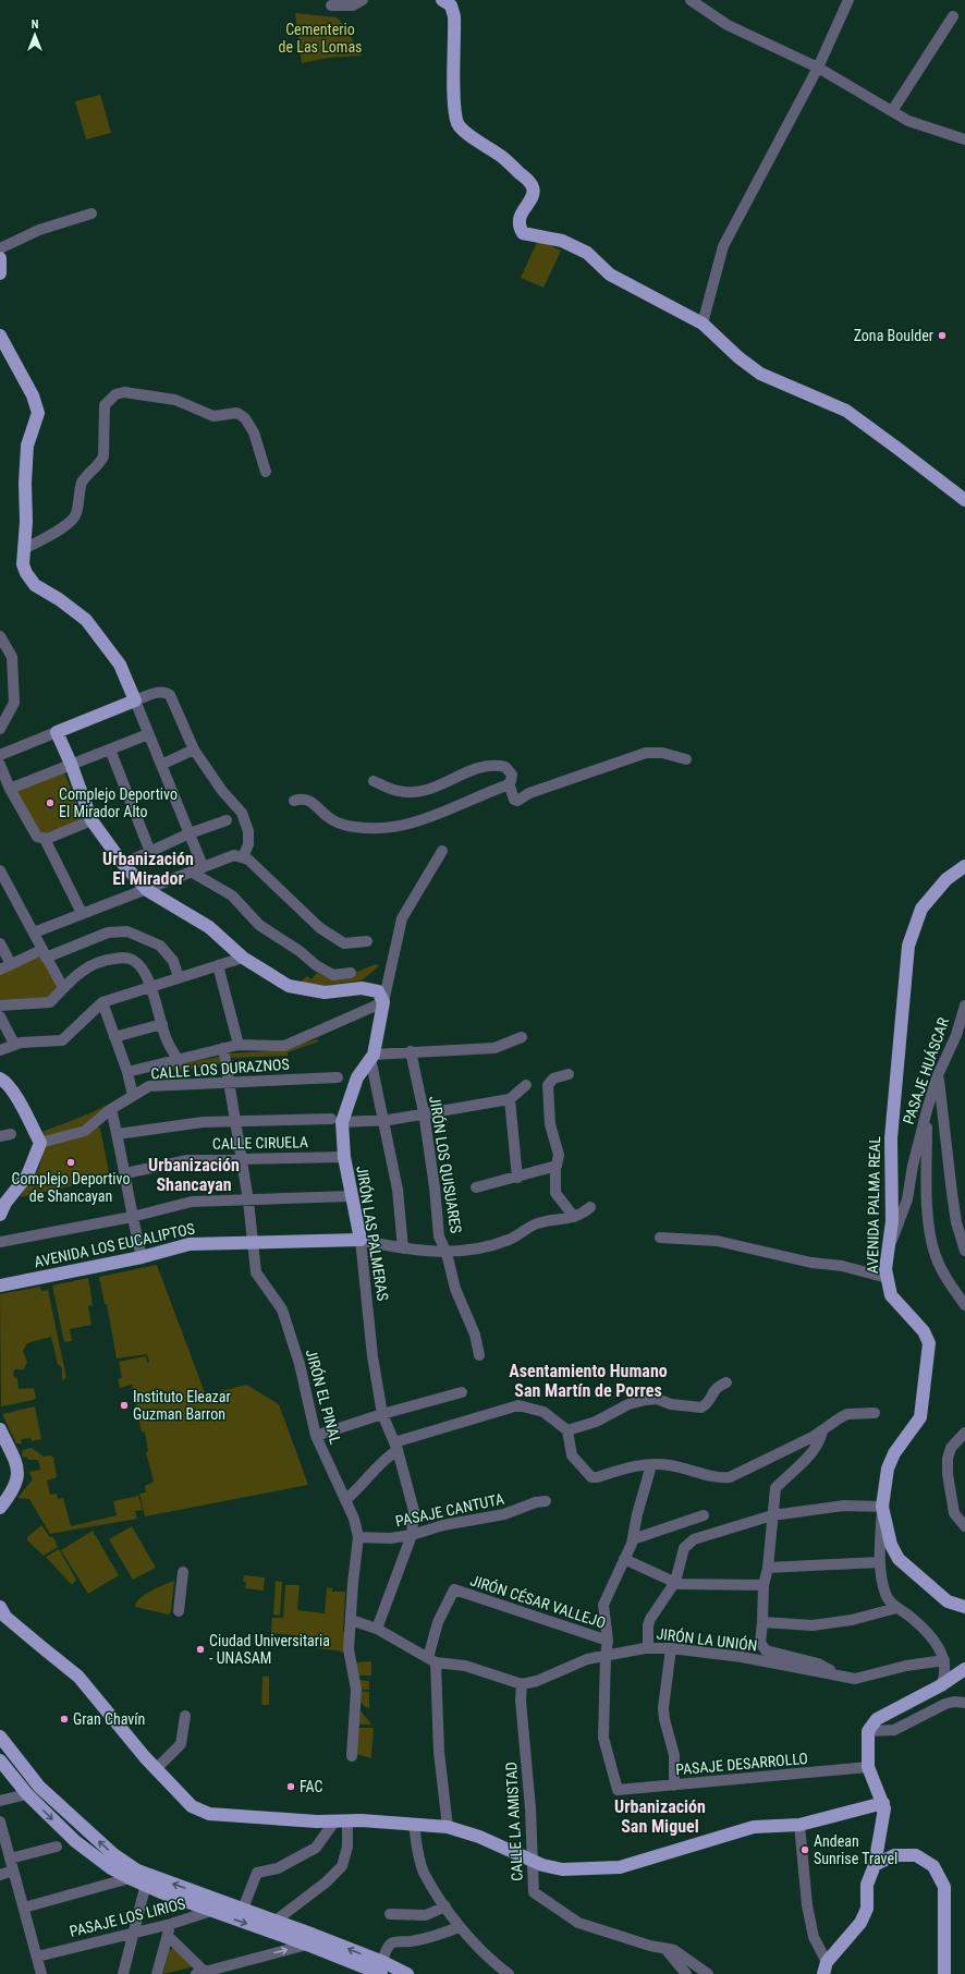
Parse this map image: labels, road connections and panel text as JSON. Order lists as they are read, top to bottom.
{
  "streets": {
    "main road": ["AVENIDA PALMA REAL", "JIRÓN LAS PALMERAS", "AVENIDA LOS EUCALIPTOS"],
    "street": [
      "CALLE LOS DURAZNOS",
      "PASAJE HUÁSCAR",
      "CALLE CIRUELA",
      "JIRÓN LOS QUISUARES",
      "JIRÓN EL PINAL",
      "PASAJE CANTUTA",
      "JIRÓN CÉSAR VALLEJO",
      "JIRÓN LA UNIÓN",
      "PASAJE DESARROLLO",
      "CALLE LA AMISTAD",
      "PASAJE LOS LIRIOS"
    ]
  },
  "crossings": [
    ["CALLE LOS DURAZNOS", "JIRÓN EL PINAL"],
    ["PASAJE HUÁSCAR", "AVENIDA PALMA REAL"],
    ["CALLE CIRUELA", "JIRÓN LAS PALMERAS"],
    ["CALLE CIRUELA", "JIRÓN EL PINAL"],
    ["JIRÓN LOS QUISUARES", "AVENIDA LOS EUCALIPTOS"],
    ["JIRÓN LAS PALMERAS", "AVENIDA LOS EUCALIPTOS"],
    ["JIRÓN LAS PALMERAS", "PASAJE CANTUTA"],
    ["AVENIDA LOS EUCALIPTOS", "JIRÓN EL PINAL"],
    ["JIRÓN EL PINAL", "PASAJE CANTUTA"],
    ["JIRÓN LA UNIÓN", "PASAJE DESARROLLO"],
    ["JIRÓN LA UNIÓN", "CALLE LA AMISTAD"]
  ],
  "districts": [
    "Urbanización El Mirador",
    "Urbanización Shancayan",
    "Asentamiento Humano San Martín de Porres",
    "Urbanización San Miguel"
  ],
  "parks": ["Cementerio de Las Lomas"],
  "places": [
    "Zona Boulder",
    "Complejo Deportivo El Mirador Alto",
    "Complejo Deportivo de Shancayan",
    "Instituto Eleazar Guzman Barron",
    "Ciudad Universitaria - UNASAM",
    "Gran Chavín",
    "FAC",
    "Andean Sunrise Travel"
  ],
  "north": "top"
}
